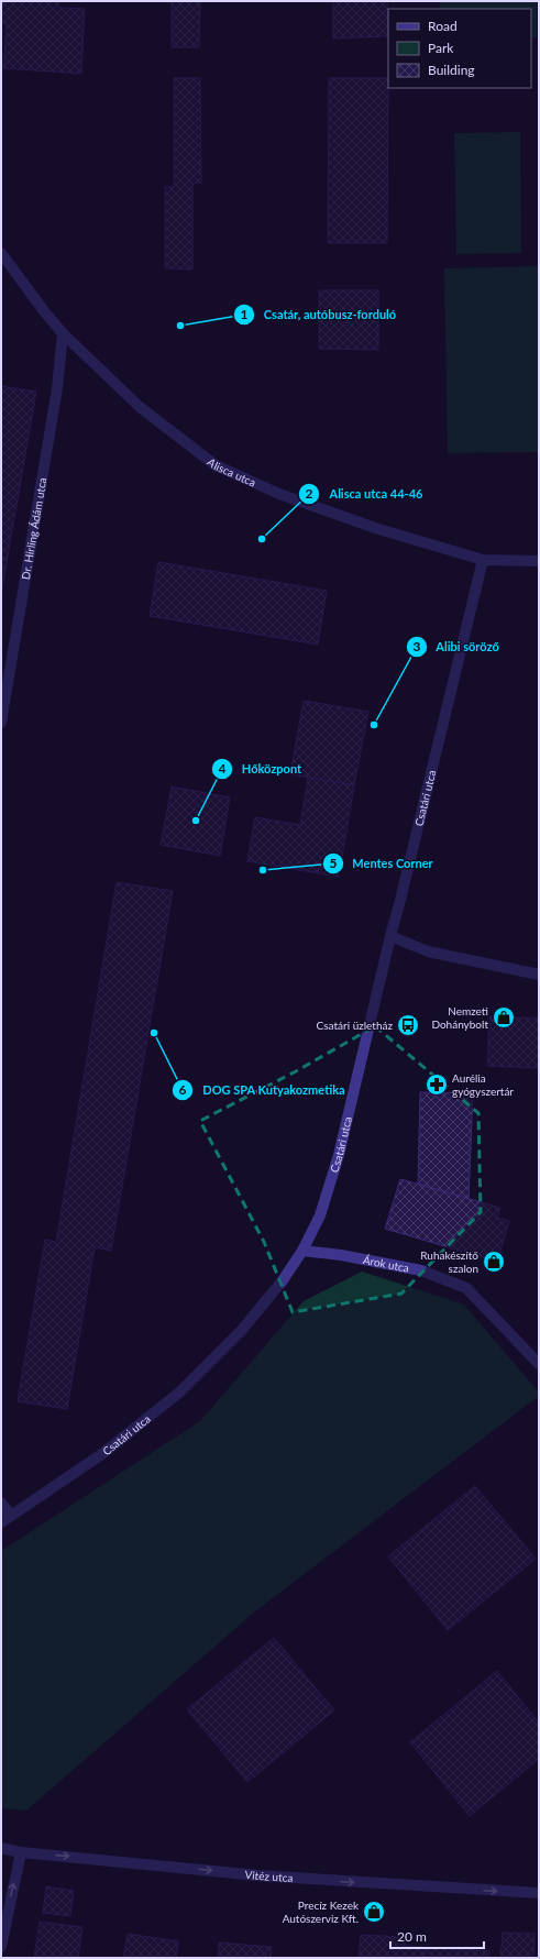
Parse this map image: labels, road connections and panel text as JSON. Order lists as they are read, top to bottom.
{
  "streets": {
    "street": [
      "Alisca utca",
      "Dr. Hirling Ádám utca",
      "Csatári utca",
      "Árok utca",
      "Vitéz utca"
    ]
  },
  "crossings": [
    ["Alisca utca", "Dr. Hirling Ádám utca"],
    ["Alisca utca", "Csatári utca"],
    ["Csatári utca", "Árok utca"]
  ],
  "one_way": ["Vitéz utca"],
  "places": {
    "other": [
      "Csatár, autóbusz-forduló",
      "Alisca utca 44-46",
      "Alibi söröző",
      "Hőközpont",
      "Mentes Corner",
      "DOG SPA Kutyakozmetika"
    ],
    "shop": ["Nemzeti Dohánybolt", "Ruhakészítő szalon", "Precíz Kezek Autószerviz Kft."],
    "bus stop": ["Csatári üzletház"],
    "pharmacy": ["Aurélia gyógyszertár"]
  },
  "legend": ["Road", "Park", "Building"],
  "scale_bar": "20 m"
}
